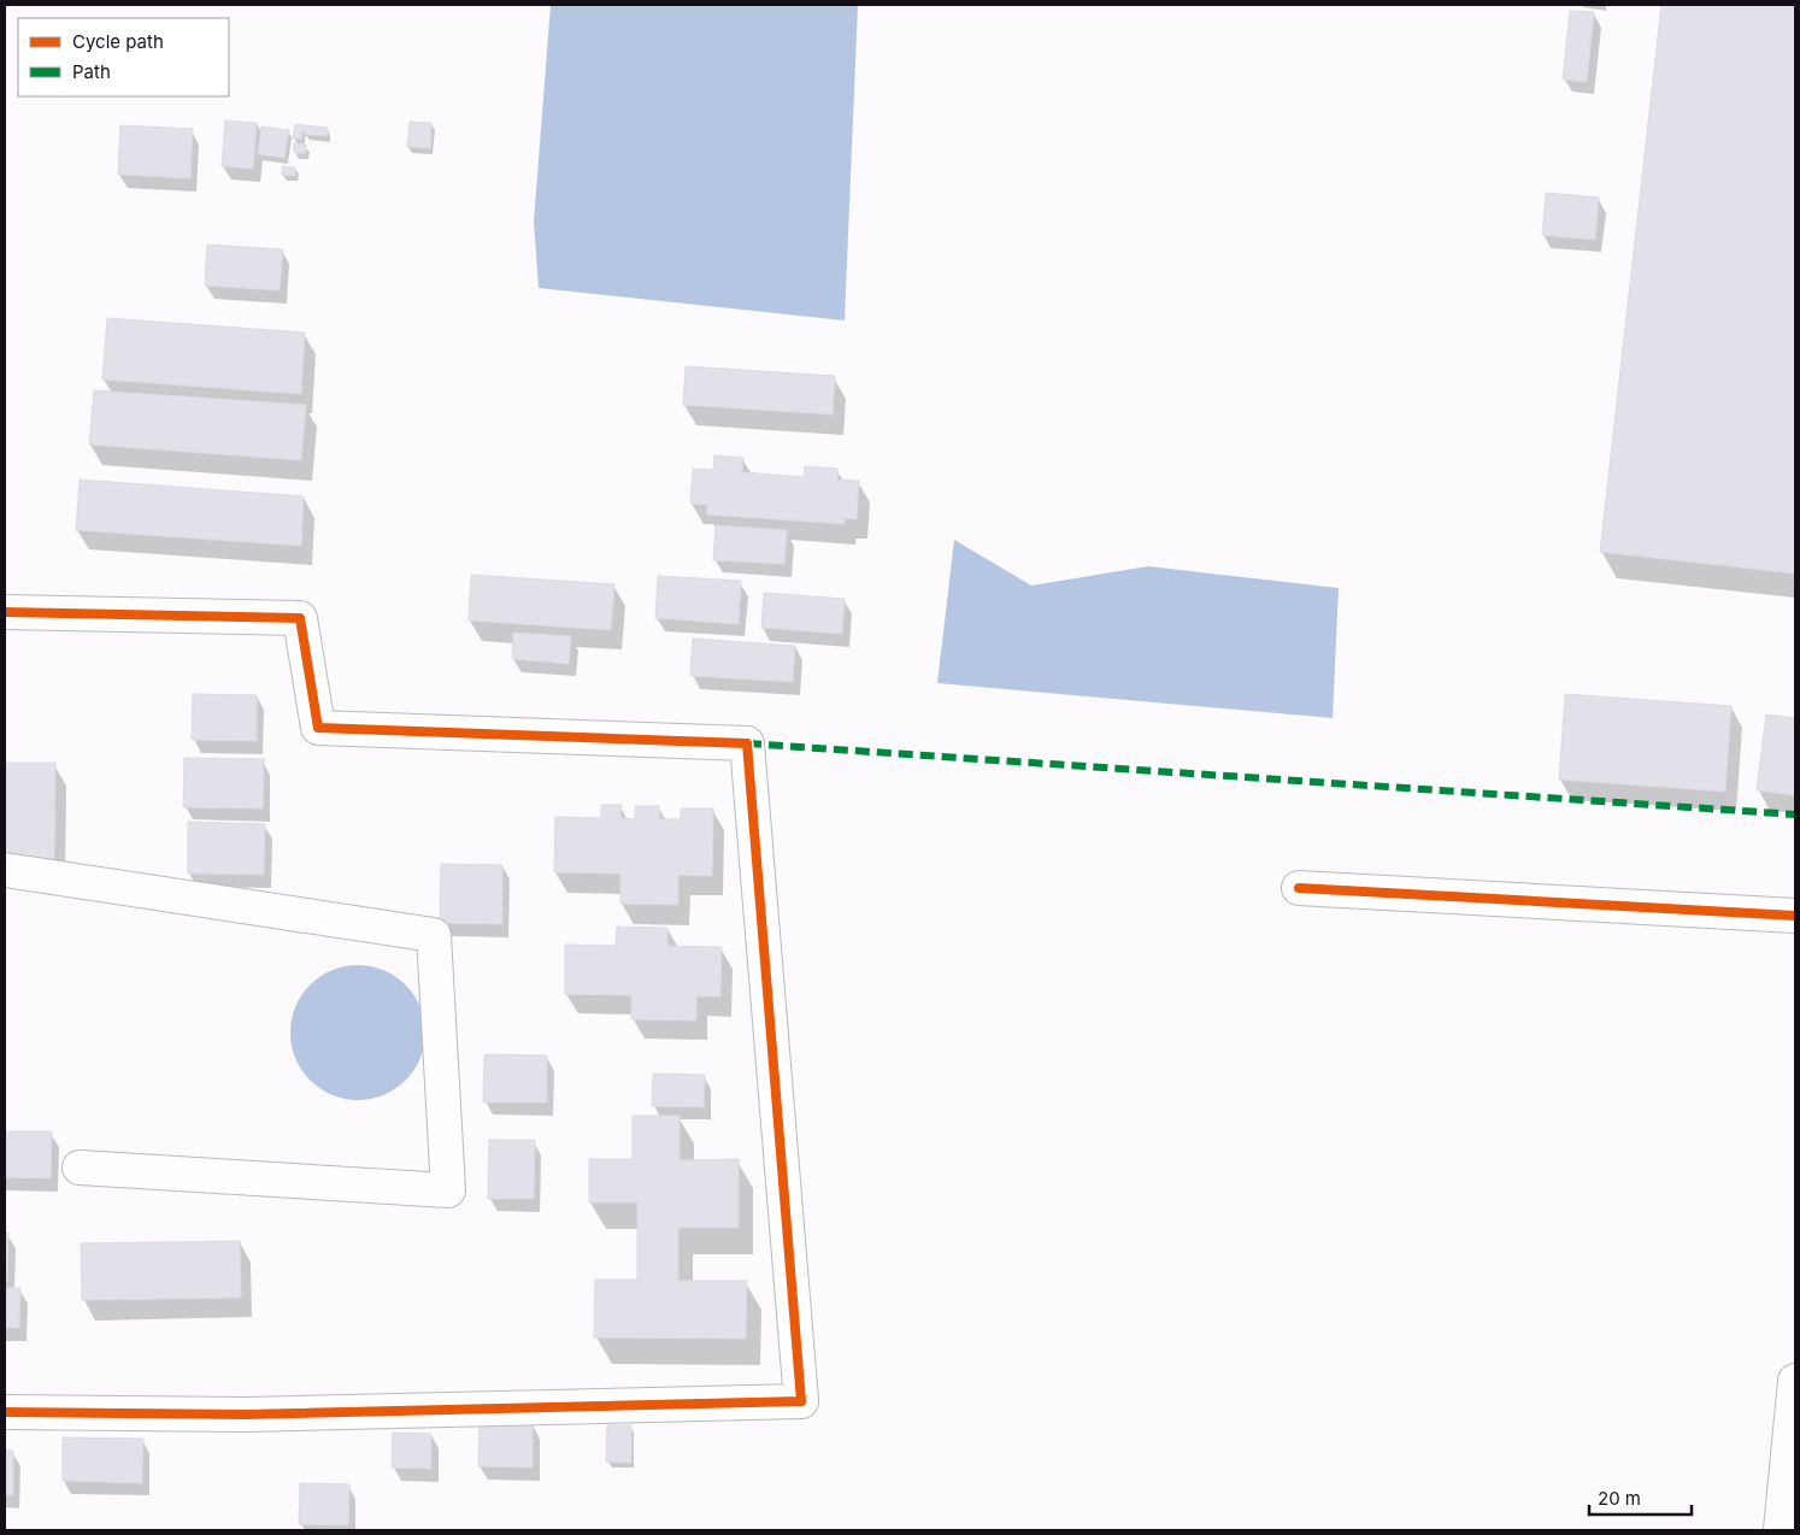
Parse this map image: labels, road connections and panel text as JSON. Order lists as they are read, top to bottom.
{
  "legend": ["Cycle path", "Path"],
  "scale_bar": "20 m"
}
